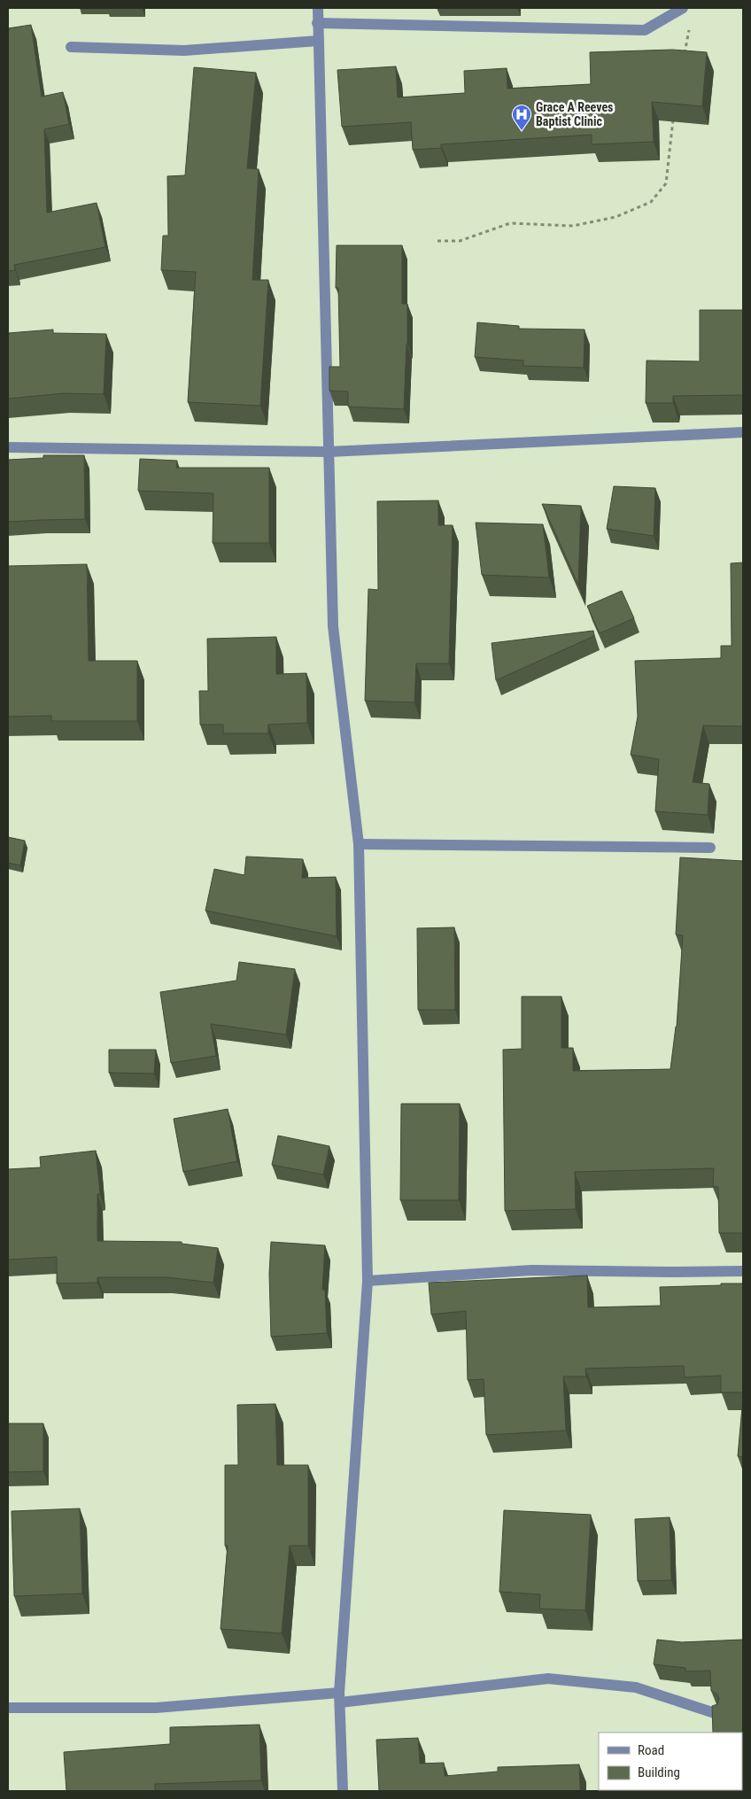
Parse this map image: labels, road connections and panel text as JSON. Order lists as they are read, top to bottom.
{
  "places": {
    "hospital": ["Grace A Reeves Baptist Clinic"]
  },
  "legend": ["Road", "Building"]
}
